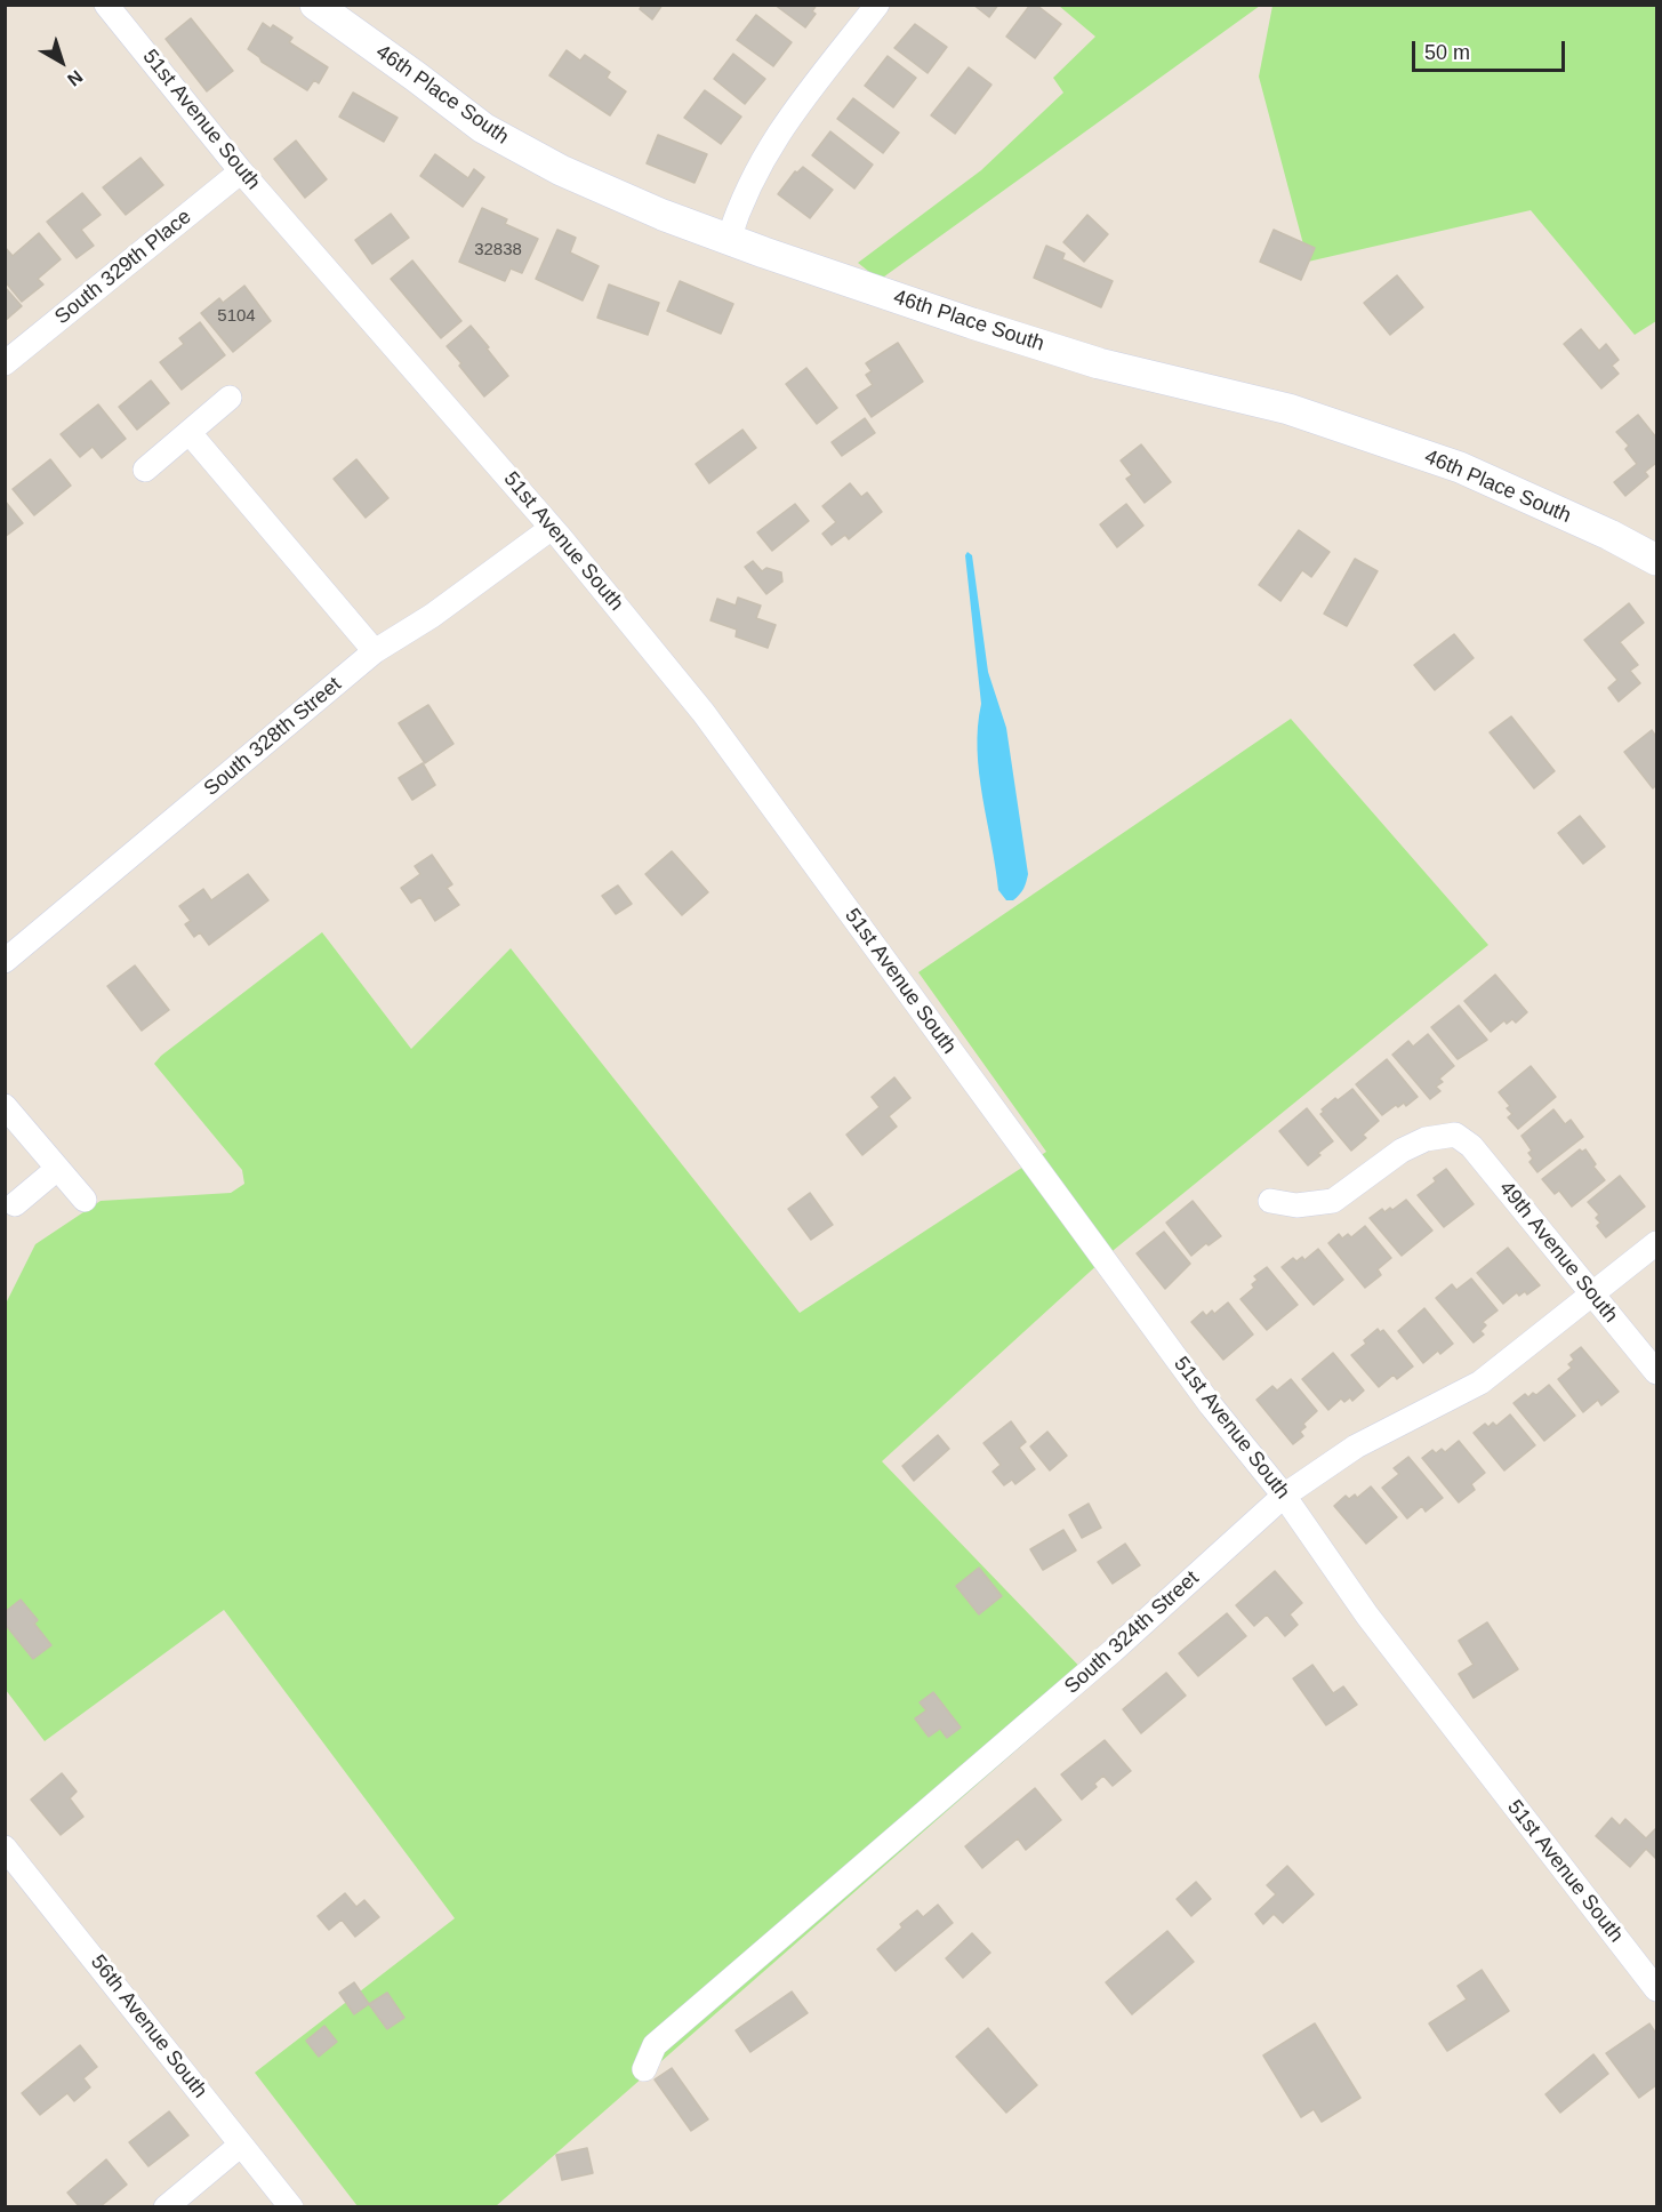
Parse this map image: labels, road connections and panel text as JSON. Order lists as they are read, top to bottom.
{
  "streets": {
    "street": [
      "46th Place South",
      "51st Avenue South",
      "South 329th Place",
      "South 328th Street",
      "49th Avenue South",
      "South 324th Street",
      "56th Avenue South"
    ]
  },
  "crossings": [
    ["51st Avenue South", "South 329th Place"],
    ["51st Avenue South", "South 328th Street"],
    ["51st Avenue South", "South 324th Street"],
    ["49th Avenue South", "South 324th Street"]
  ],
  "house_numbers": ["32838", "5104"],
  "scale_bar": "50 m",
  "north": "bottom right"
}
